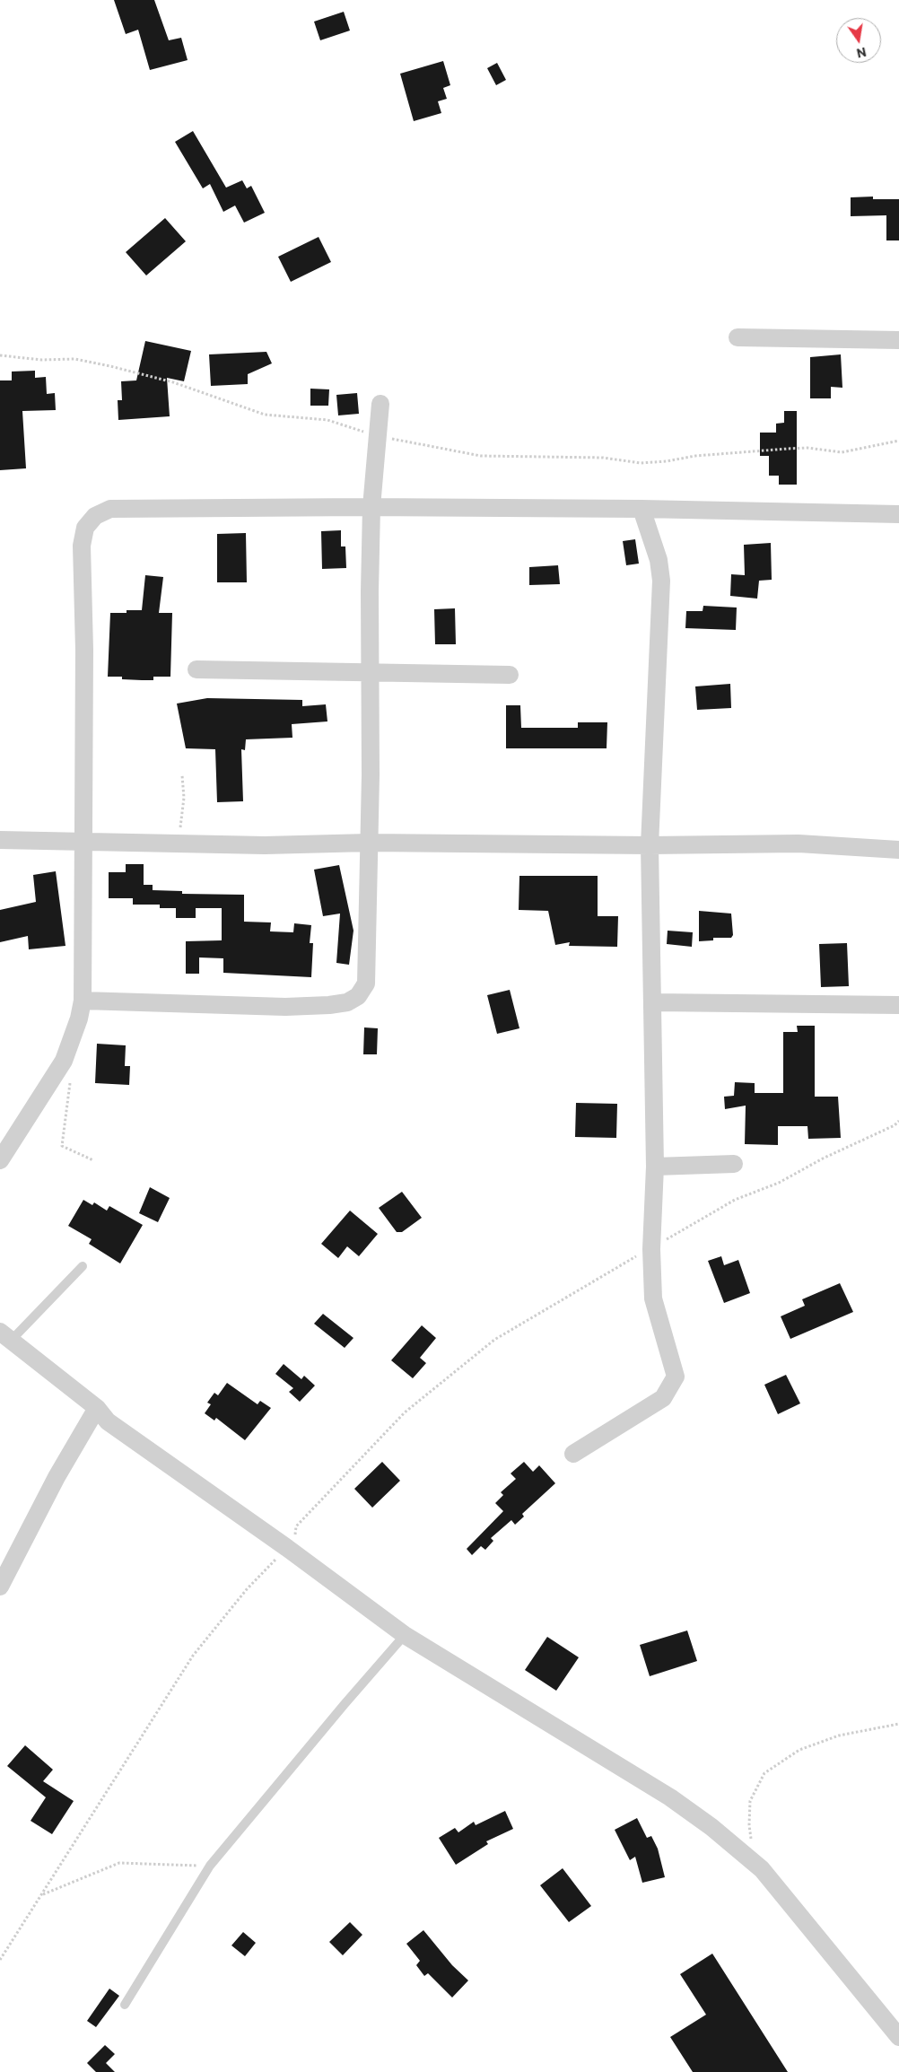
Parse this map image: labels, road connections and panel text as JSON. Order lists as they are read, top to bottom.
{
  "north": "bottom"
}
